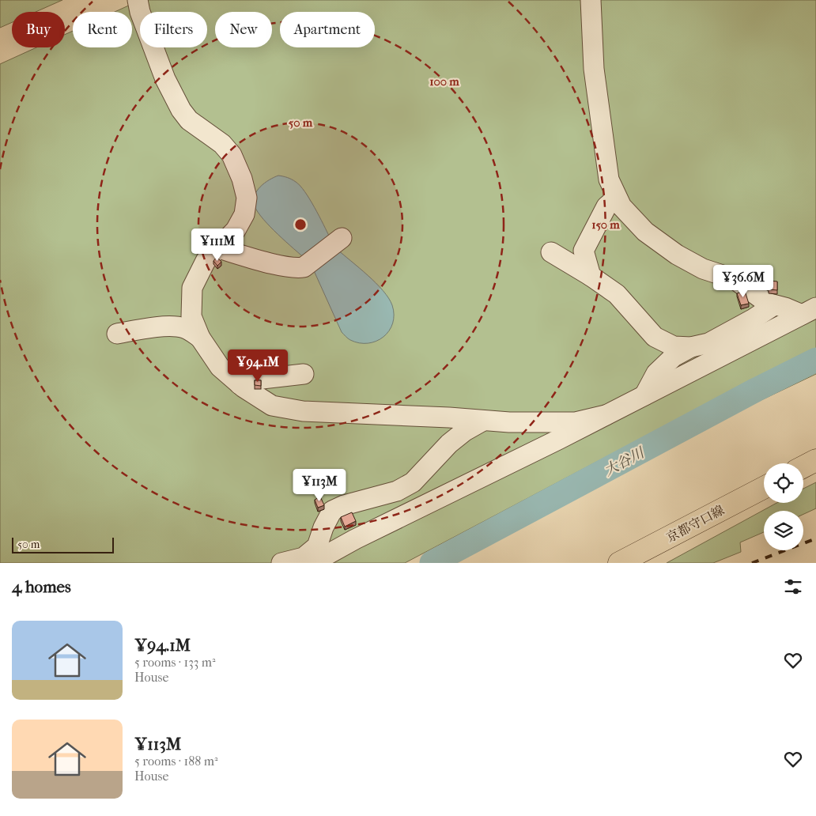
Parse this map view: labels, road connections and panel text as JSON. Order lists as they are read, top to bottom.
{
  "streets": {
    "main road": ["京都守口線"]
  },
  "water": ["大谷川"],
  "scale_bar": "50 m",
  "page": {
    "chip": [
      "Buy",
      "Rent",
      "Filters",
      "New",
      "Apartment"
    ],
    "price": [
      "¥111M",
      "¥36.6M",
      "¥94.1M",
      "¥113M"
    ],
    "scale": "50 m",
    "heading": "4 homes",
    "list": [
      {
        "name": "¥94.1M",
        "note": "5 rooms · 133 m² · House"
      },
      {
        "name": "¥113M",
        "note": "5 rooms · 188 m² · House"
      }
    ]
  },
  "rings": ["100 m", "50 m", "150 m"]
}
